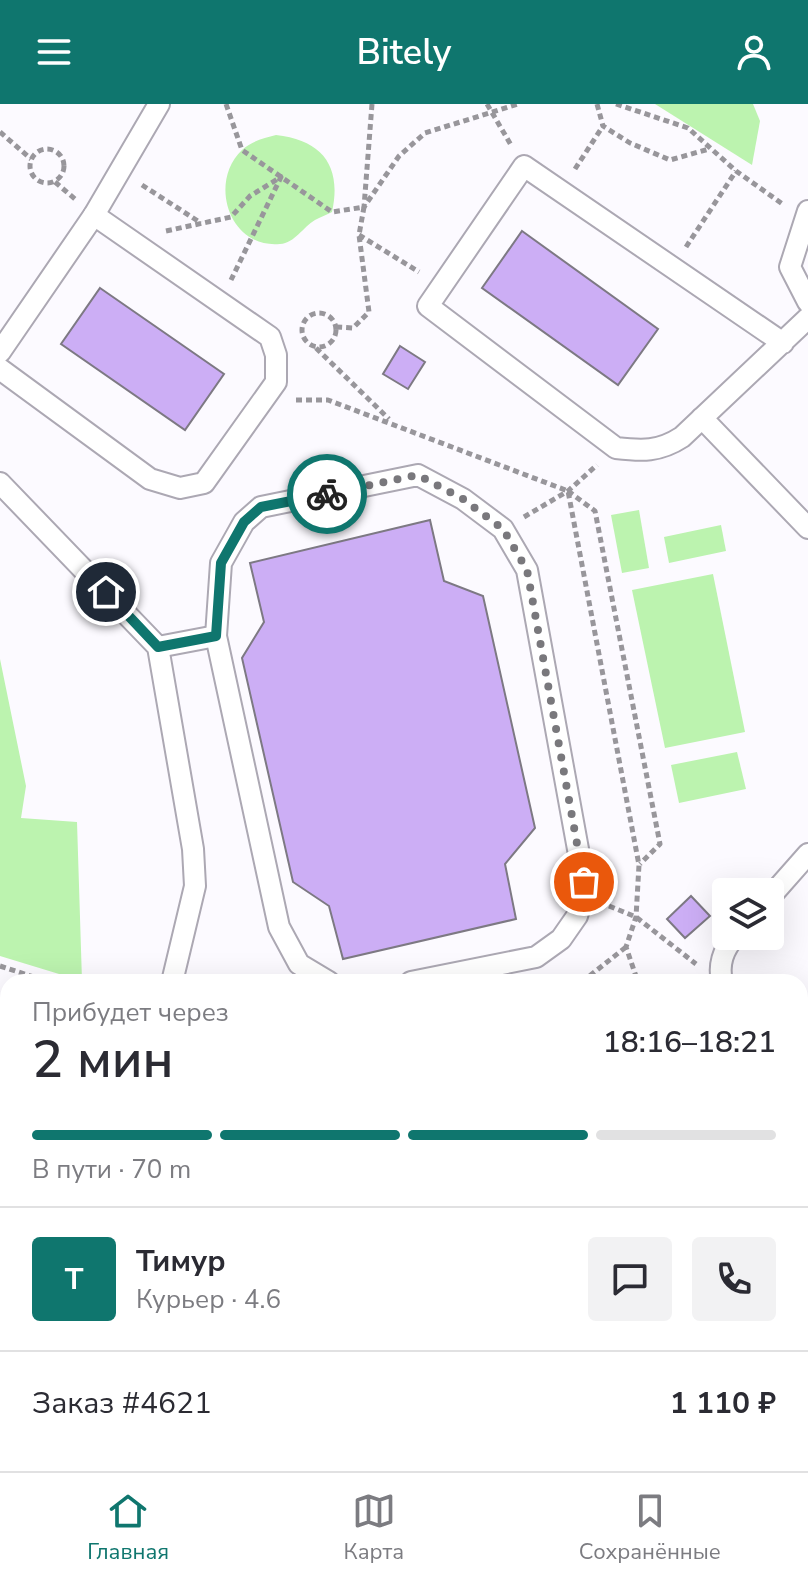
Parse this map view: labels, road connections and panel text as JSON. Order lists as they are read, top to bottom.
{
  "page": {
    "header": "Bitely",
    "heading": ["2 мин", "Прибудет через", "18:16–18:21"],
    "panel": [
      "Тимур",
      "Курьер · 4.6",
      "Заказ #4621",
      "1 110 ₽"
    ],
    "bar": "В пути · 70 m",
    "round": "Т",
    "tabs": ["Главная", "Карта", "Сохранённые"]
  }
}
